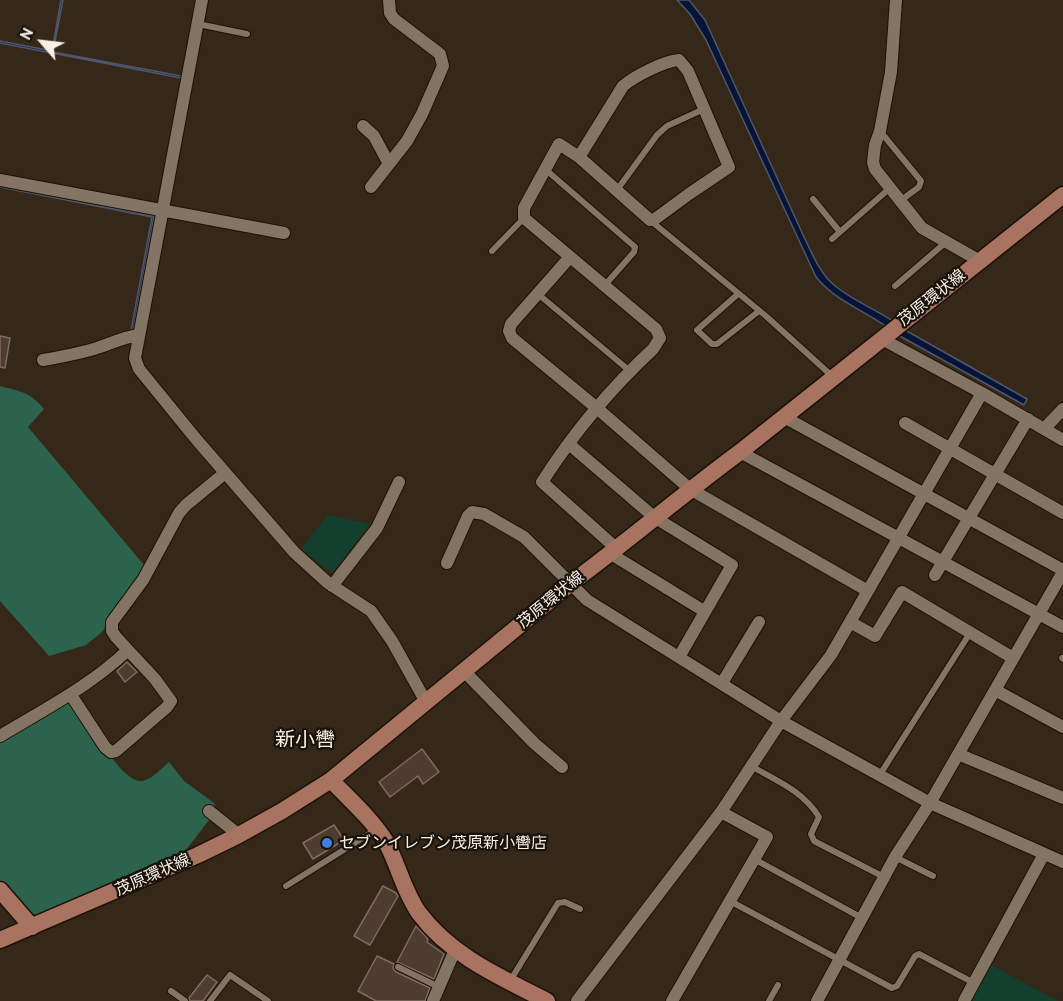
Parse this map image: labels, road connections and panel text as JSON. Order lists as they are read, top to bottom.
{
  "streets": {
    "main road": ["茂原環状線"]
  },
  "districts": ["新小轡"],
  "places": ["セブンイレブン茂原新小轡店"],
  "north": "top left"
}
